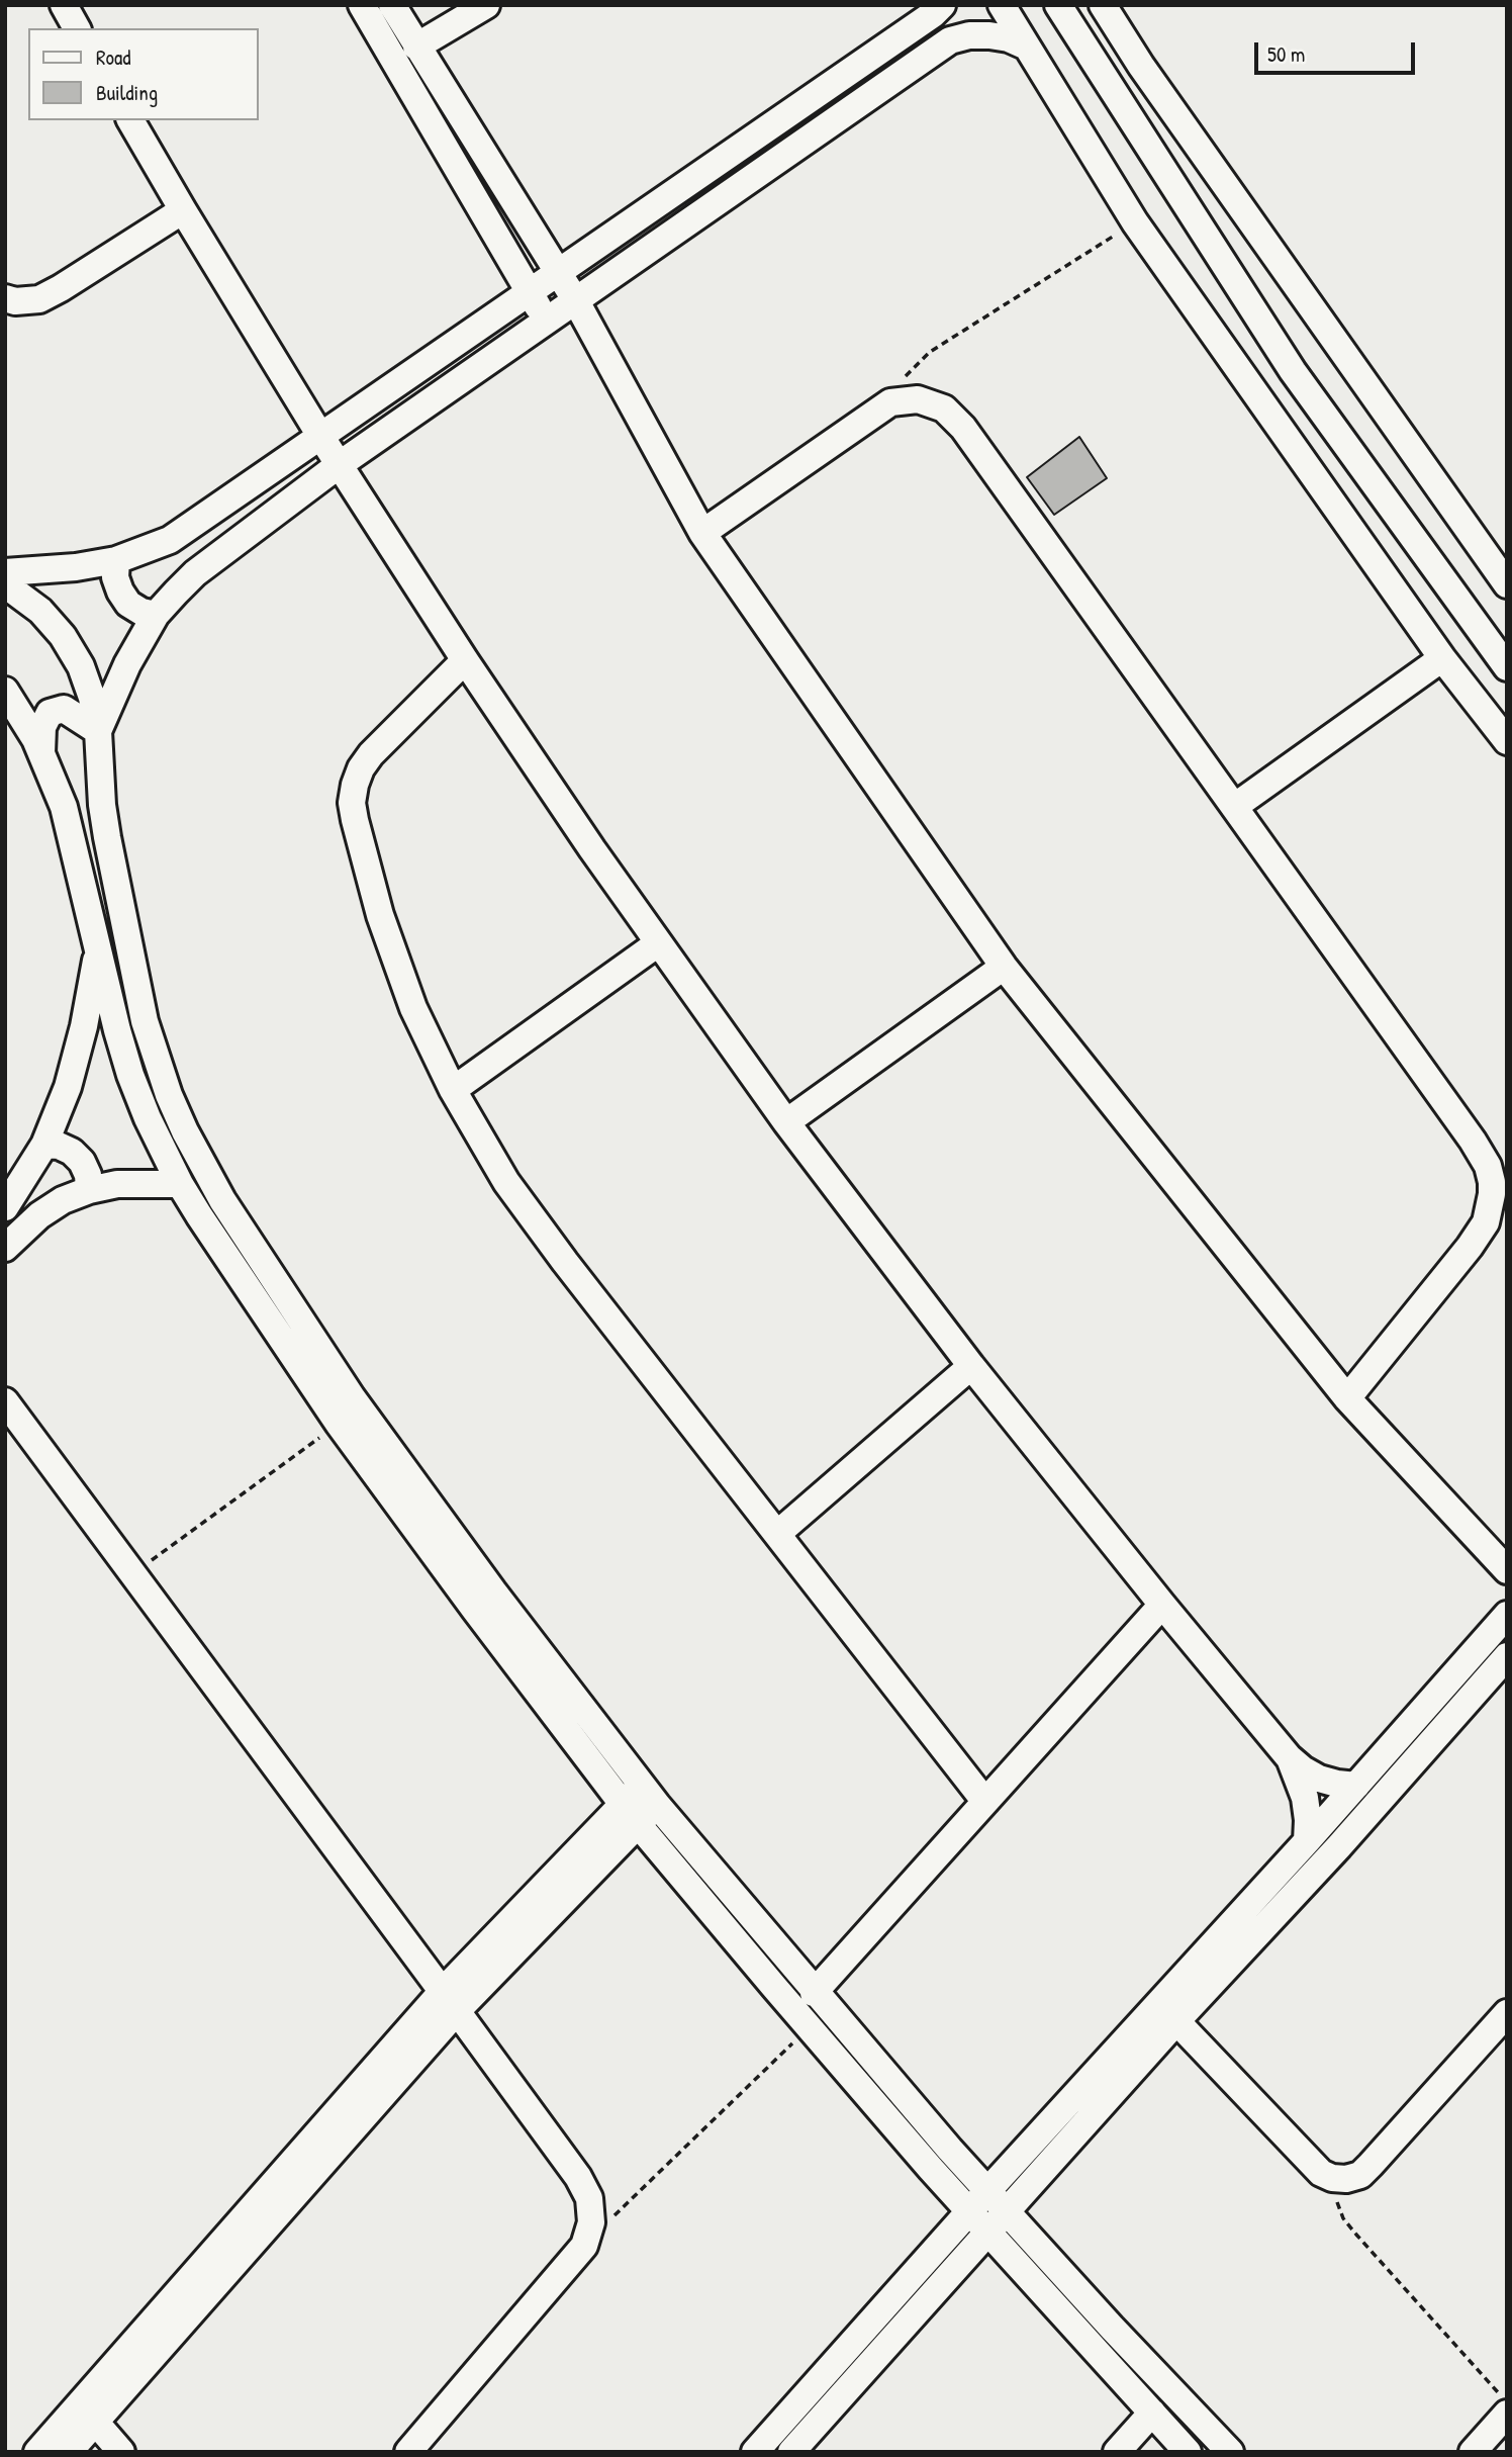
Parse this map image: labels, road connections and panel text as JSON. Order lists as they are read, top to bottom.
{
  "legend": ["Road", "Building"],
  "scale_bar": "50 m"
}
